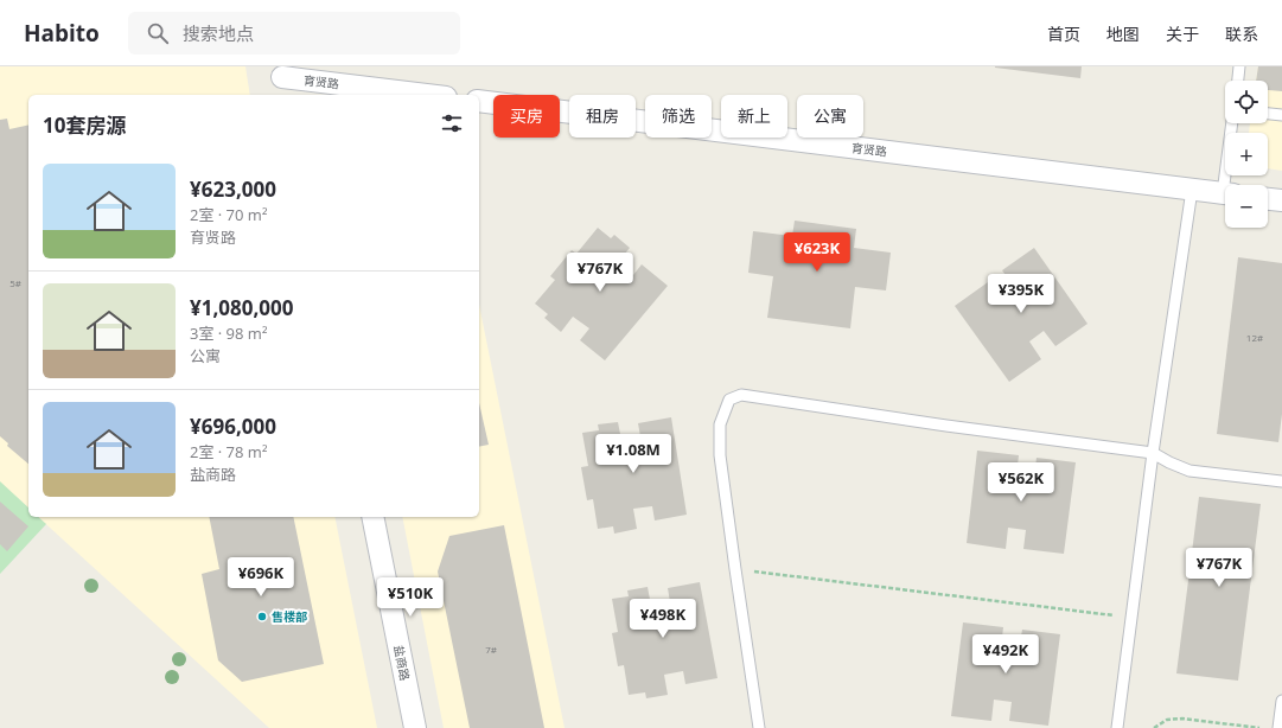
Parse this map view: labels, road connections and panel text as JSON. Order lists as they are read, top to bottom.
{
  "streets": {
    "street": ["育贤路", "盐商路"]
  },
  "places": ["售楼部"],
  "house_numbers": ["5#", "12#", "7#"],
  "page": {
    "header": "Habito",
    "search": "搜索地点",
    "nav": [
      "首页",
      "地图",
      "关于",
      "联系"
    ],
    "map_buttons": ["+", "−"],
    "chip": [
      "买房",
      "租房",
      "筛选",
      "新上",
      "公寓"
    ],
    "heading": "10套房源",
    "list": [
      {
        "name": "¥623,000",
        "note": "2室 · 70 m² · 育贤路"
      },
      {
        "name": "¥1,080,000",
        "note": "3室 · 98 m² · 公寓"
      },
      {
        "name": "¥696,000",
        "note": "2室 · 78 m² · 盐商路"
      }
    ],
    "price": [
      "¥623K",
      "¥767K",
      "¥395K",
      "¥1.08M",
      "¥562K",
      "¥767K",
      "¥696K",
      "¥510K",
      "¥498K",
      "¥492K"
    ]
  }
}
